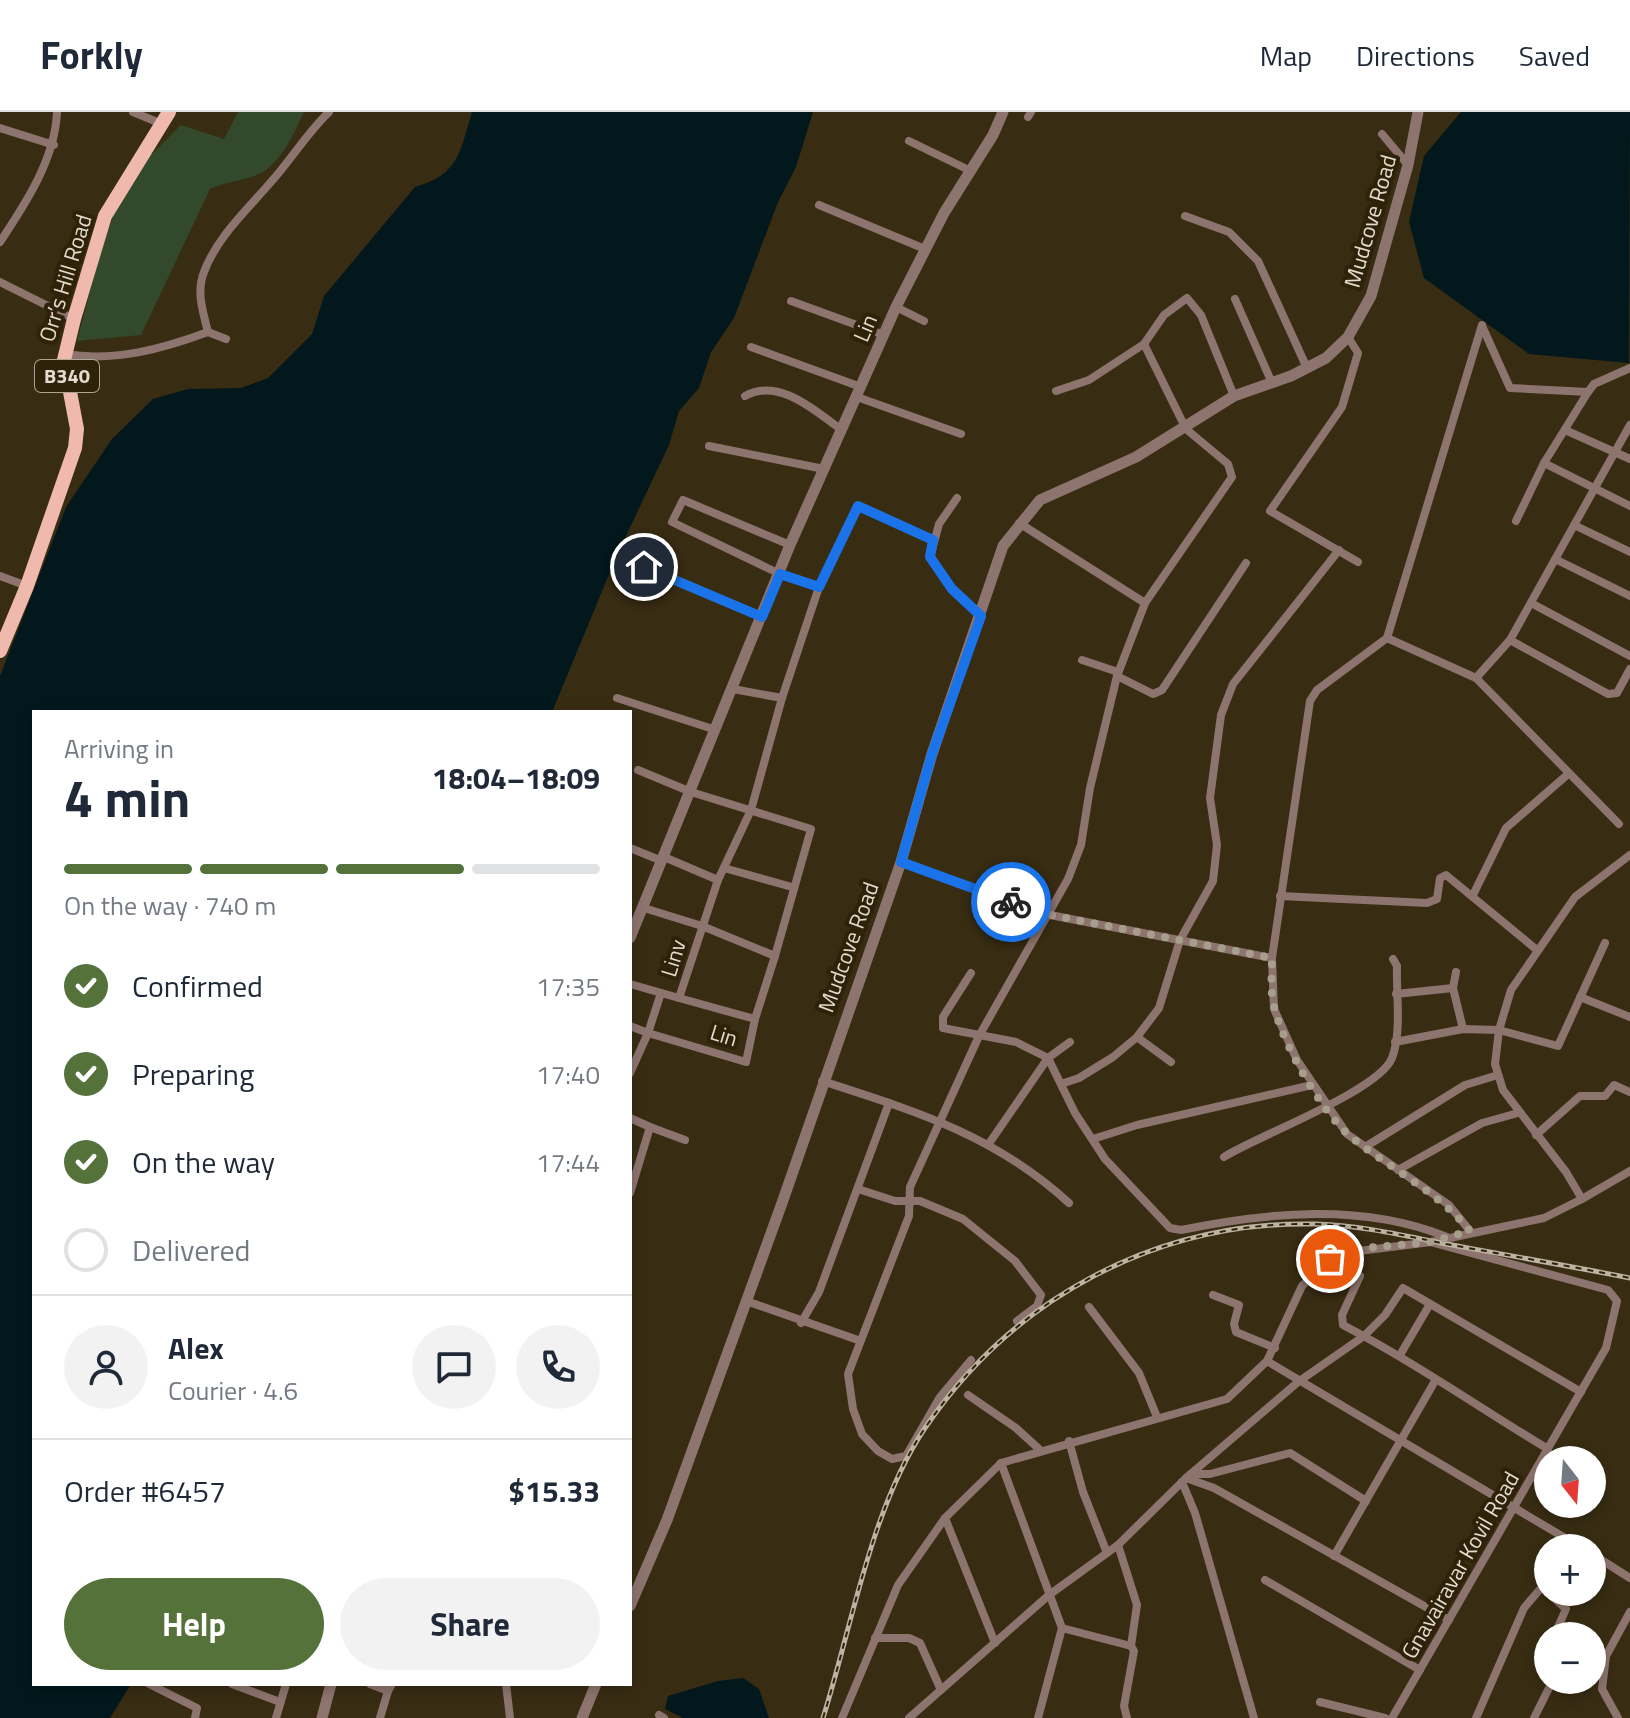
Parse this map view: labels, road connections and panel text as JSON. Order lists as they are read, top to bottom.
{
  "streets": {
    "main road": ["Orr’s Hill Road", "B340"],
    "street": [
      "Mudcove Road",
      "Lin",
      "Linv",
      "Gnavairavar Kovil Road"
    ]
  },
  "crossings": [
    ["Lin", "Linv"]
  ],
  "north": "bottom",
  "page": {
    "header": "Forkly",
    "nav": ["Map", "Directions", "Saved"],
    "heading": ["4 min", "Arriving in", "18:04–18:09"],
    "panel": [
      "Alex",
      "Courier · 4.6",
      "Order #6457",
      "$15.33"
    ],
    "bar": "On the way · 740 m",
    "list": [
      ["Confirmed", "17:35"],
      ["Preparing", "17:40"],
      ["On the way", "17:44"],
      "Delivered"
    ],
    "map_buttons": ["+", "−"],
    "buttons": ["Help", "Share"]
  }
}
